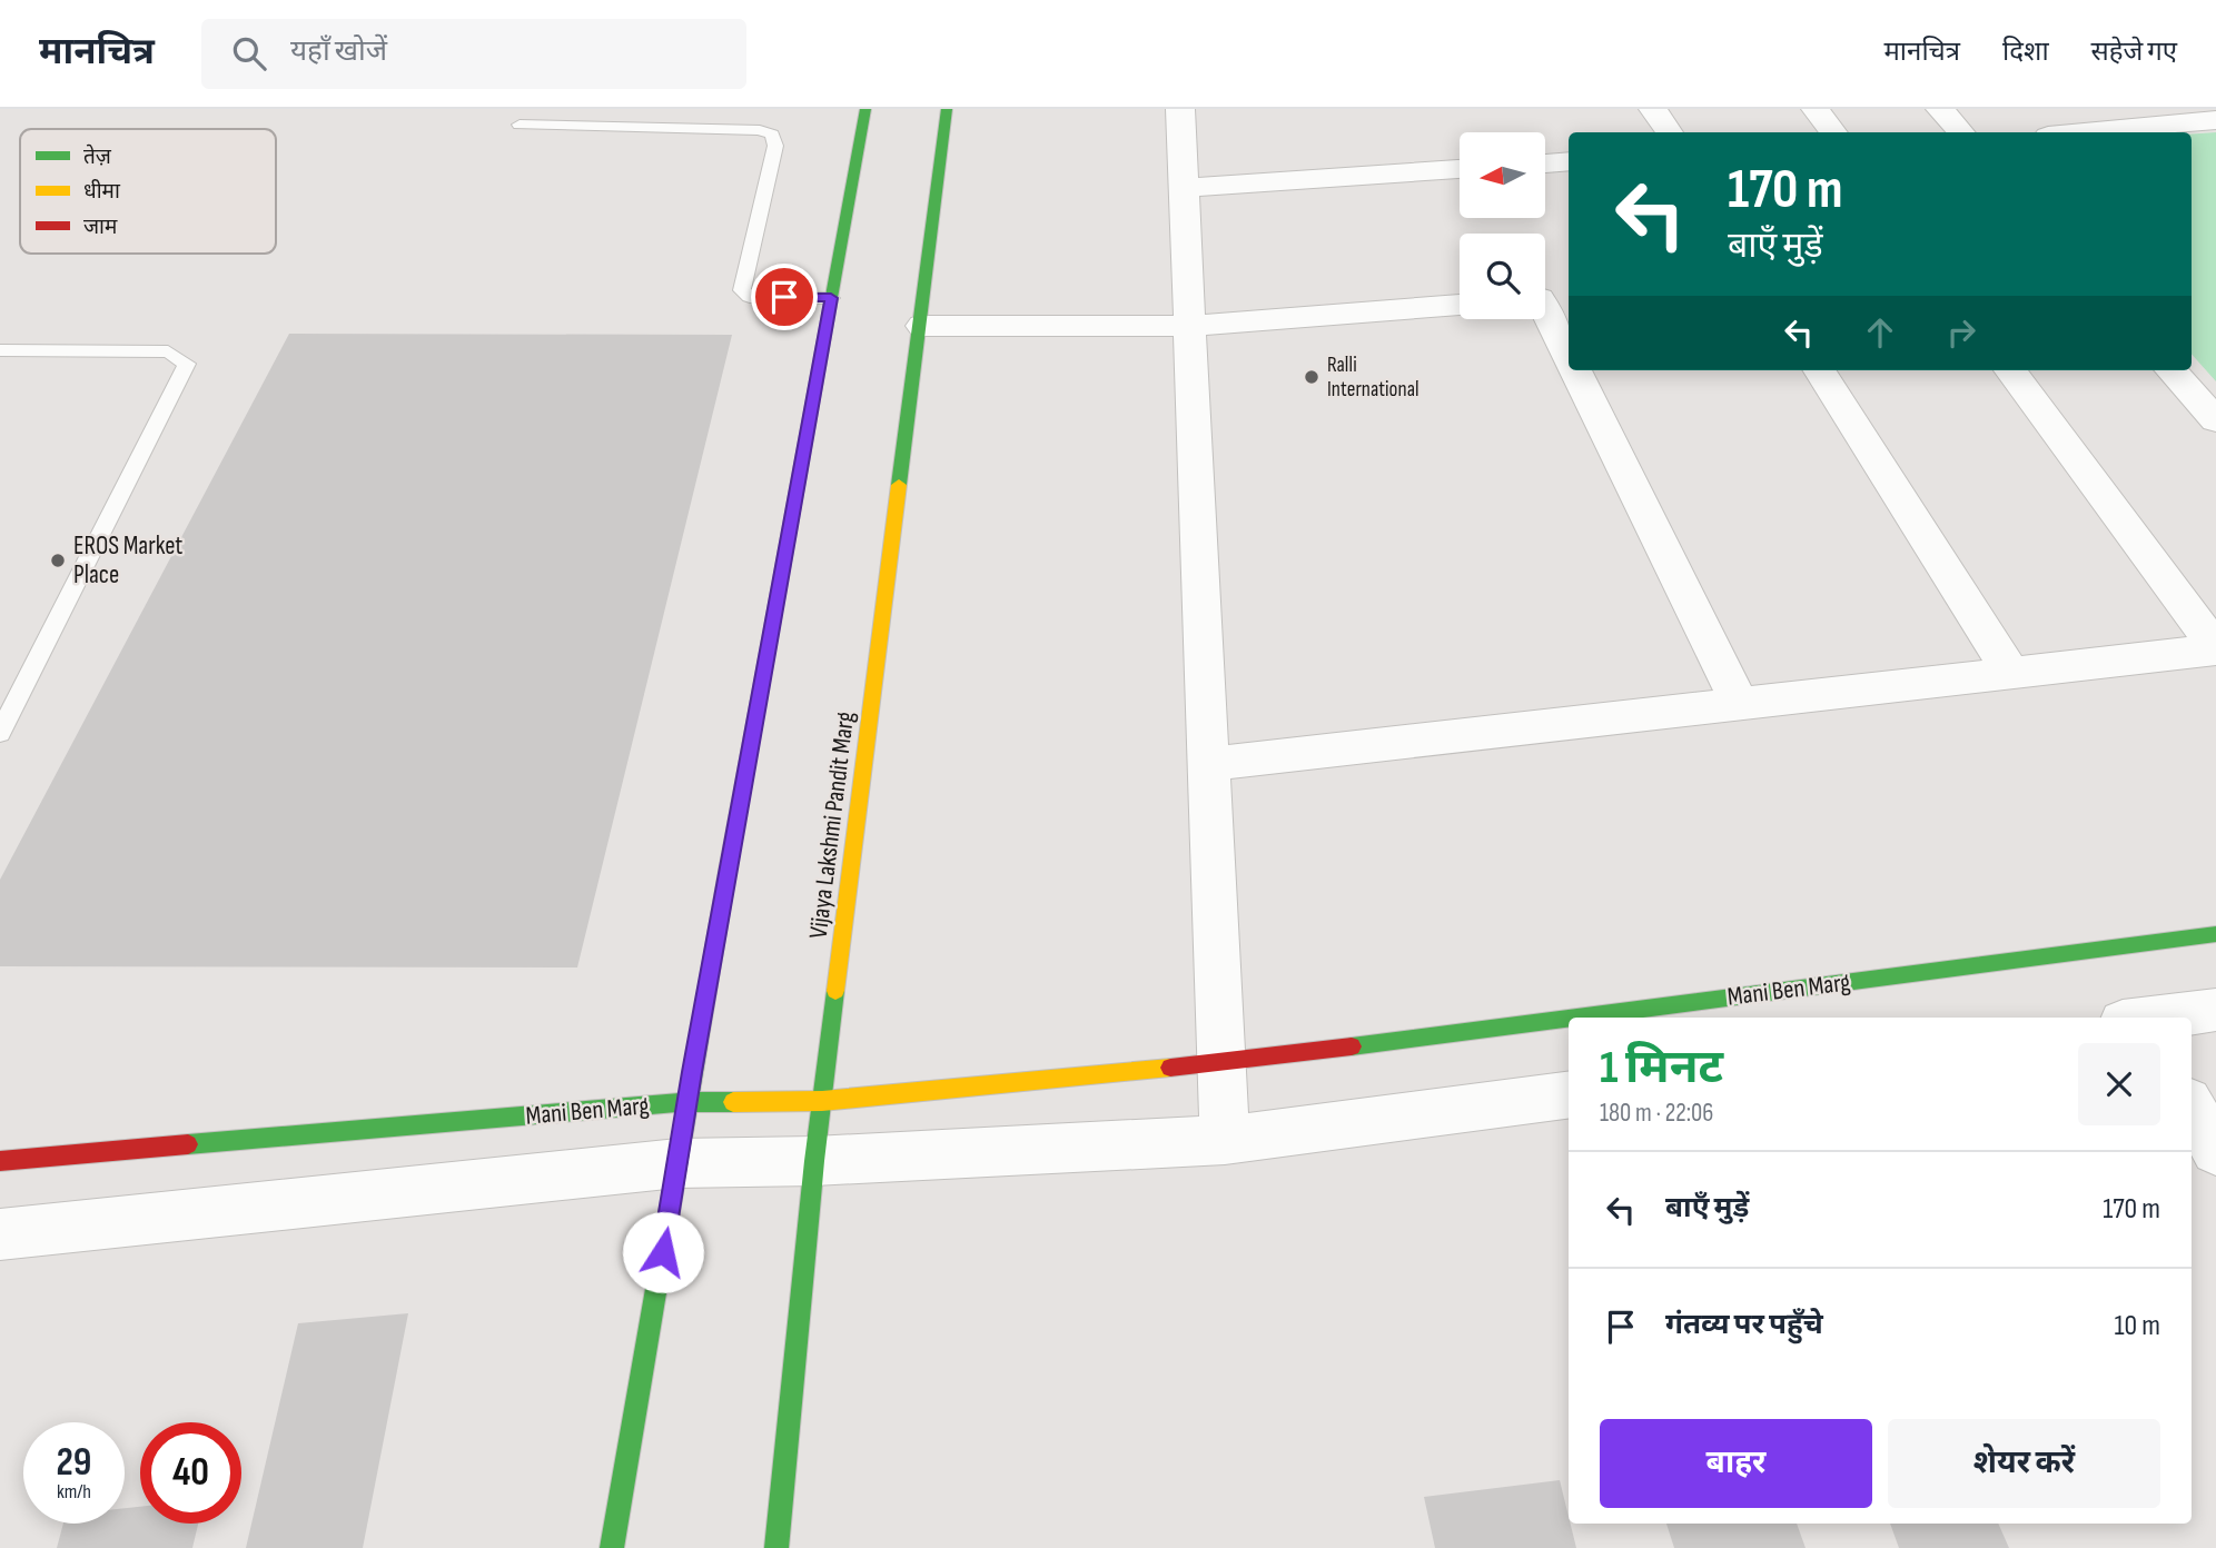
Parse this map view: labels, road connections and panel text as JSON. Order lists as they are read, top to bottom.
{
  "streets": {
    "street": ["Vijaya Lakshmi Pandit Marg", "Mani Ben Marg"]
  },
  "crossings": [
    ["Vijaya Lakshmi Pandit Marg", "Mani Ben Marg"]
  ],
  "places": ["Ralli International", "EROS Market Place"],
  "legend": ["तेज़", "धीमा", "जाम"],
  "north": "left",
  "page": {
    "header": "मानचित्र",
    "search": "यहाँ खोजें",
    "nav": ["मानचित्र", "दिशा", "सहेजे गए"],
    "turn": ["170 m", "बाएँ मुड़ें"],
    "heading": ["1 मिनट", "180 m · 22:06"],
    "list": [
      {
        "name": "बाएँ मुड़ें",
        "value": "170 m"
      },
      {
        "name": "गंतव्य पर पहुँचे",
        "value": "10 m"
      }
    ],
    "buttons": ["बाहर", "शेयर करें"],
    "speed": "29 km/h",
    "limit": "40"
  }
}
